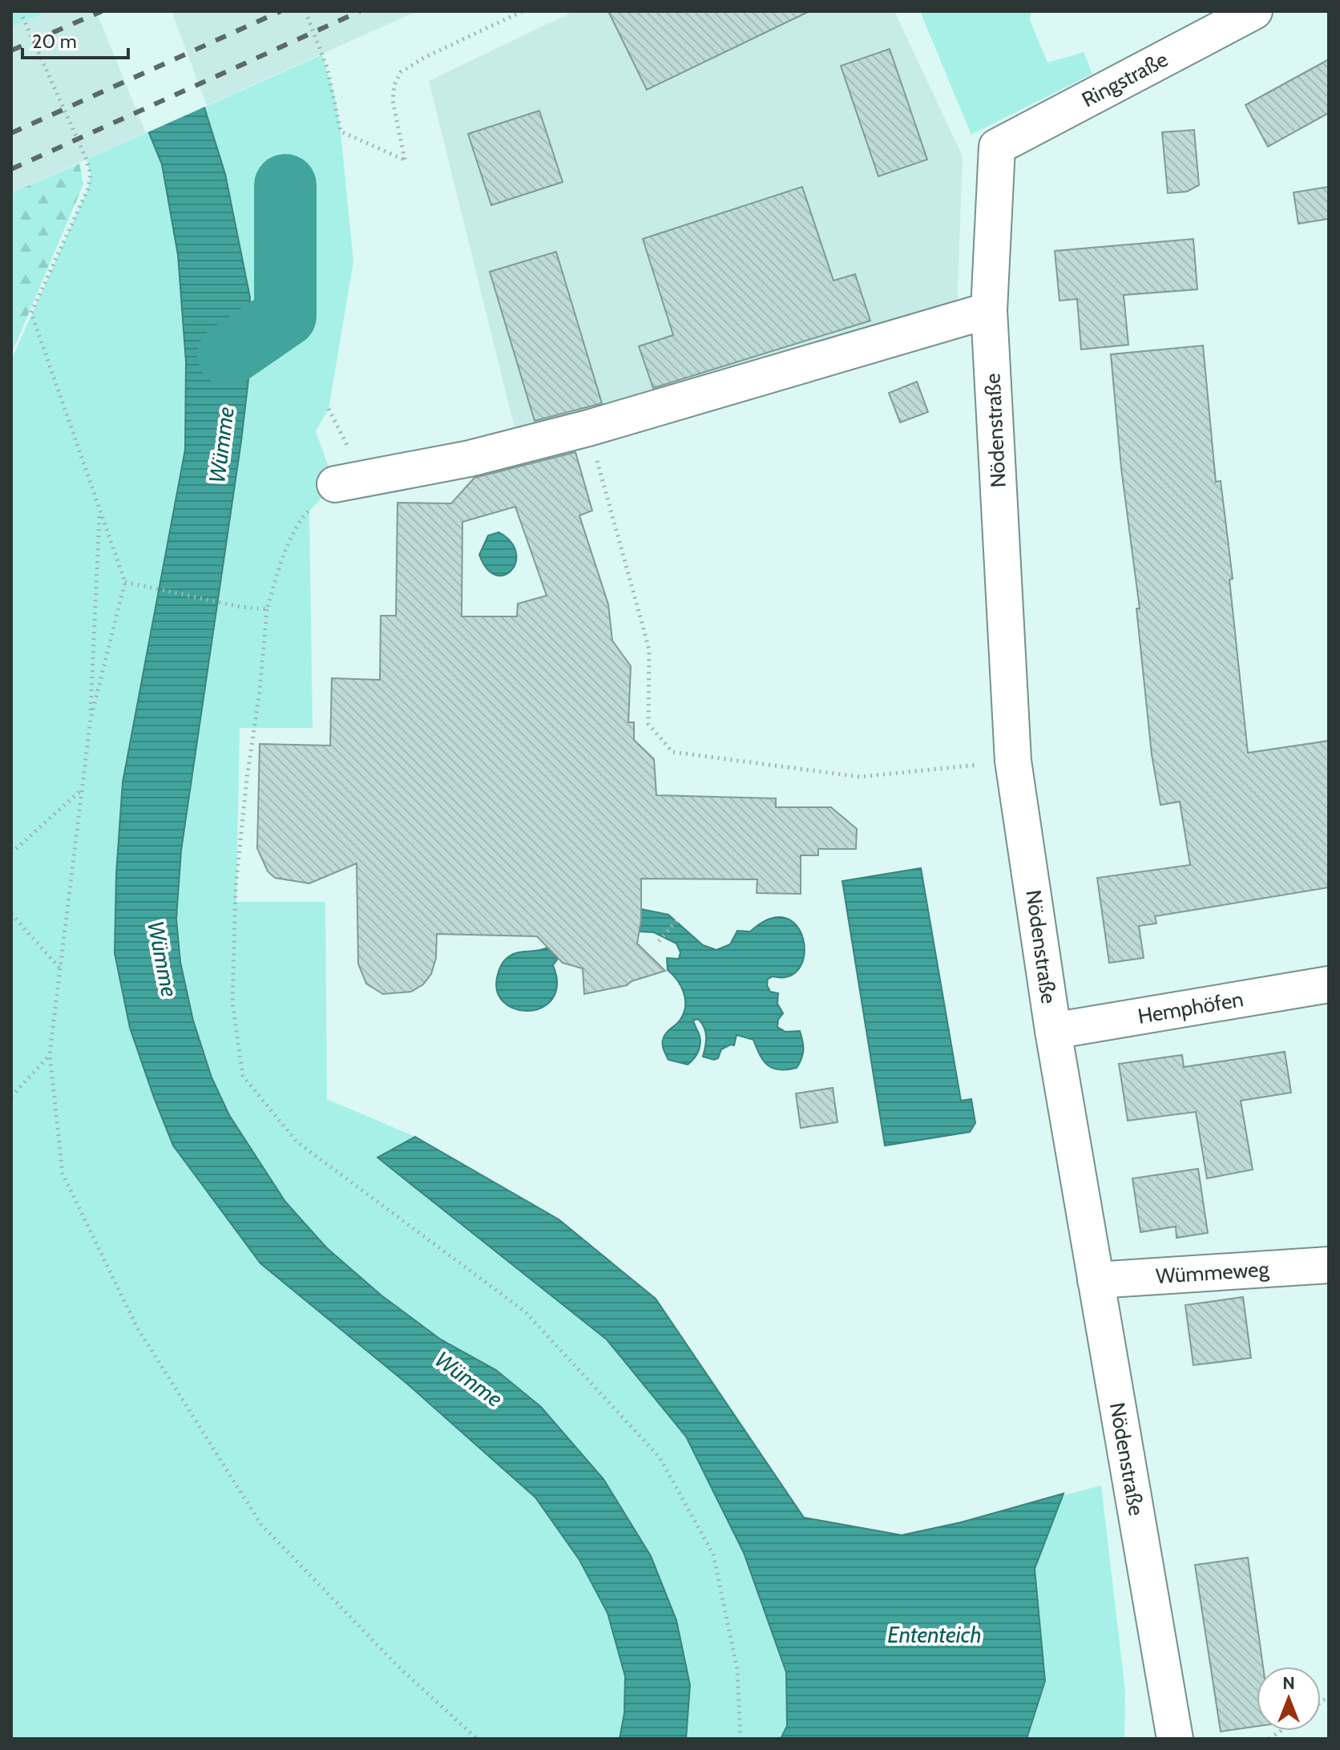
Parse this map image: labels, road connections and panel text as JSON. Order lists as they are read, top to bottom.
{
  "streets": {
    "street": [
      "Ringstraße",
      "Nödenstraße",
      "Hemphöfen",
      "Wümmeweg"
    ]
  },
  "crossings": [
    ["Ringstraße", "Nödenstraße"],
    ["Nödenstraße", "Hemphöfen"],
    ["Nödenstraße", "Wümmeweg"]
  ],
  "water": ["Wümme", "Ententeich"],
  "scale_bar": "20 m",
  "north": "top"
}
